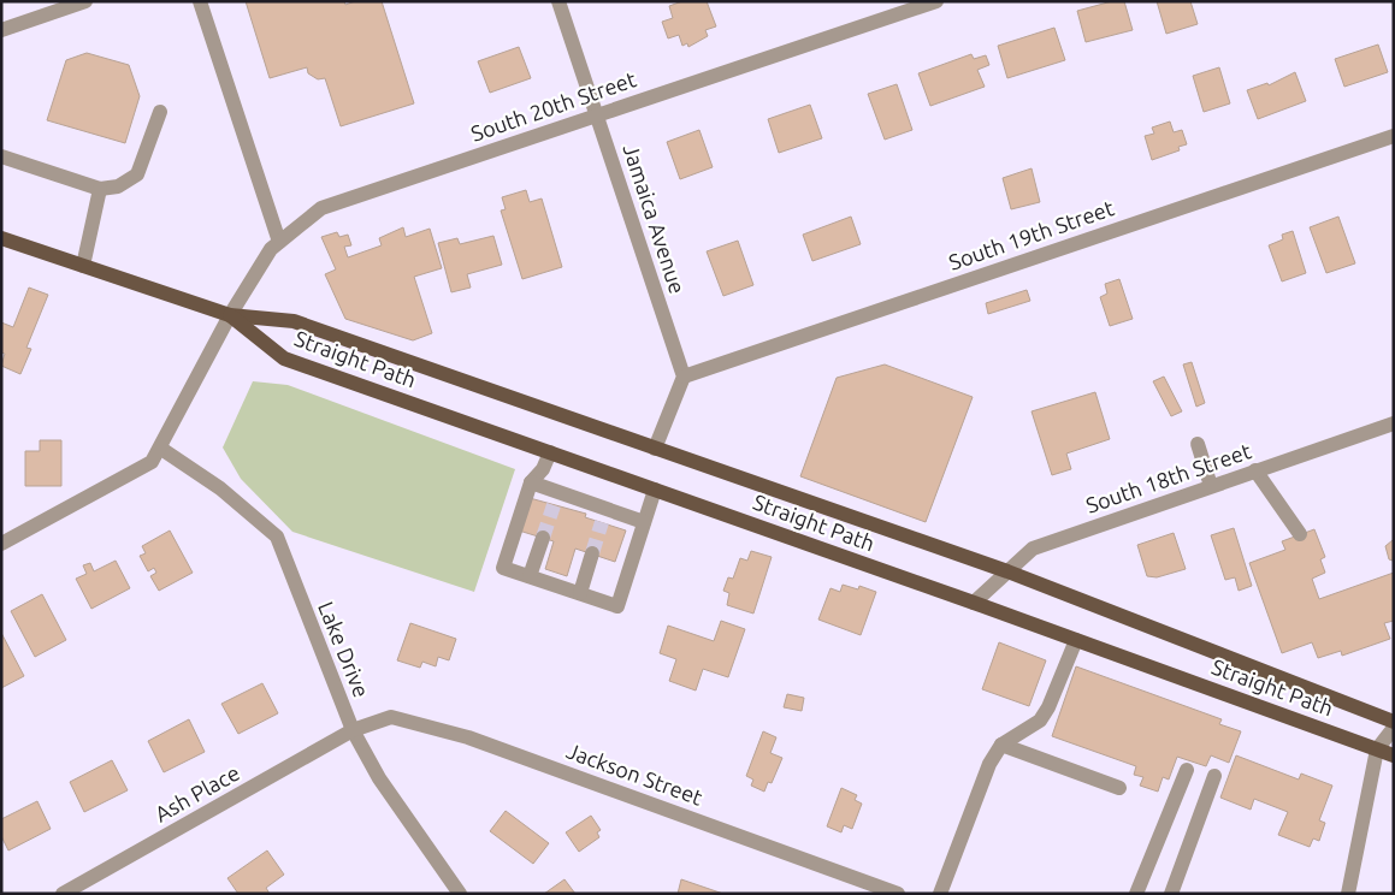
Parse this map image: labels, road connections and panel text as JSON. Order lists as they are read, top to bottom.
{
  "streets": {
    "main road": ["Straight Path"],
    "street": [
      "South 20th Street",
      "Jamaica Avenue",
      "South 19th Street",
      "South 18th Street",
      "Lake Drive",
      "Jackson Street",
      "Ash Place"
    ]
  },
  "crossings": [
    ["South 20th Street", "Jamaica Avenue"],
    ["South 20th Street", "Straight Path"],
    ["South 20th Street", "Lake Drive"],
    ["Jamaica Avenue", "South 19th Street"],
    ["Straight Path", "South 18th Street"],
    ["Lake Drive", "Jackson Street"],
    ["Lake Drive", "Ash Place"],
    ["Jackson Street", "Ash Place"]
  ]
}
